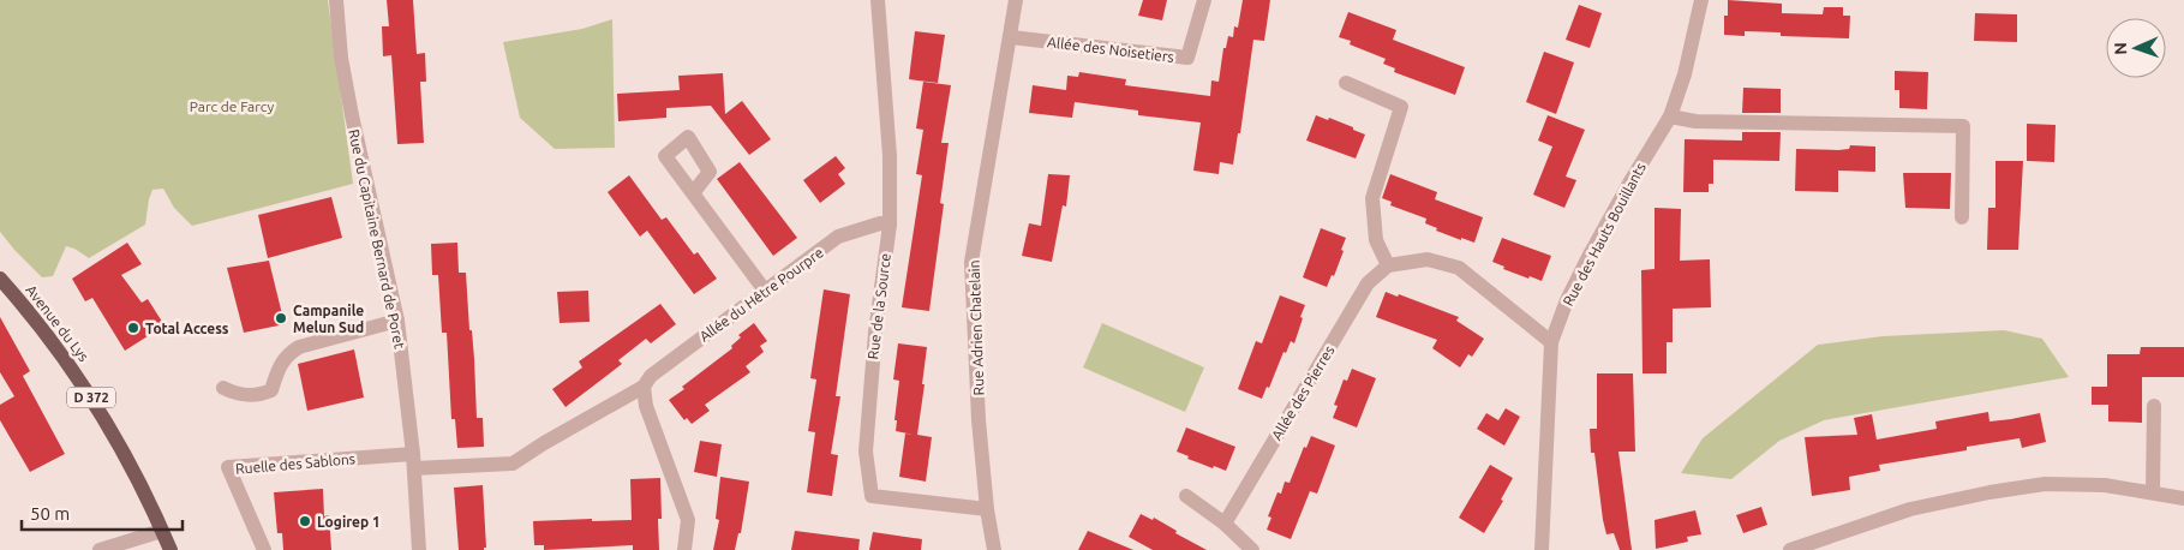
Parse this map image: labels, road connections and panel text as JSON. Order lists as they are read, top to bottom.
{
  "streets": {
    "main road": ["Avenue du Lys", "D 372"],
    "street": [
      "Allée des Noisetiers",
      "Rue des Hauts Bouillants",
      "Rue du Capitaine Bernard de Poret",
      "Allée du Hêtre Pourpre",
      "Rue de la Source",
      "Rue Adrien Chatelain",
      "Allée des Pierres",
      "Ruelle des Sablons"
    ]
  },
  "crossings": [
    ["Allée des Noisetiers", "Rue Adrien Chatelain"],
    ["Rue du Capitaine Bernard de Poret", "Allée du Hêtre Pourpre"],
    ["Rue du Capitaine Bernard de Poret", "Ruelle des Sablons"],
    ["Allée du Hêtre Pourpre", "Rue de la Source"],
    ["Allée du Hêtre Pourpre", "Ruelle des Sablons"],
    ["Rue de la Source", "Rue Adrien Chatelain"]
  ],
  "parks": ["Parc de Farcy"],
  "places": ["Campanile Melun Sud", "Total Access", "Logirep 1"],
  "scale_bar": "50 m",
  "north": "left"
}
